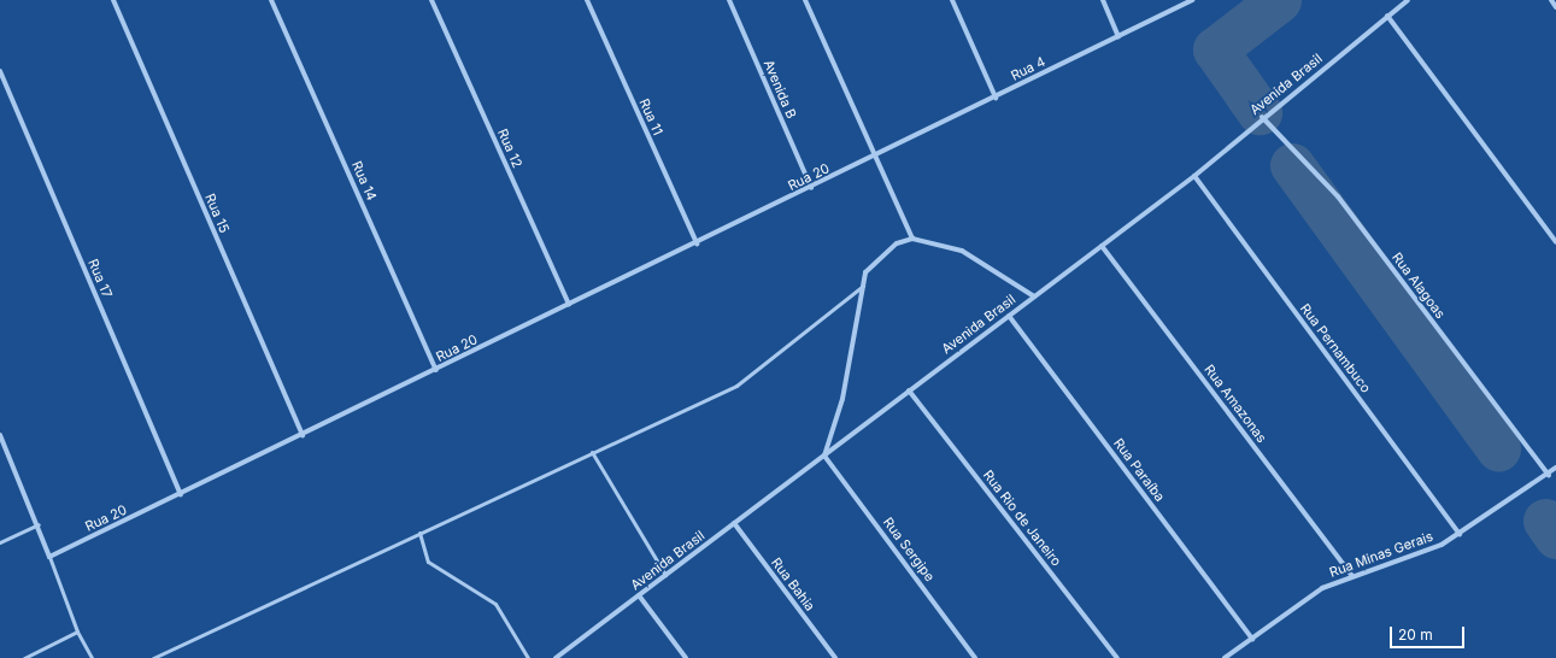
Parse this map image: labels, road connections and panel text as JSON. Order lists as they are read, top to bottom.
{
  "streets": {
    "street": [
      "Rua 4",
      "Avenida Brasil",
      "Avenida B",
      "Rua 11",
      "Rua 12",
      "Rua 20",
      "Rua 14",
      "Rua 15",
      "Rua 17",
      "Rua Alagoas",
      "Rua Pernambuco",
      "Rua Amazonas",
      "Rua Paraíba",
      "Rua Rio de Janeiro",
      "Rua Sergipe",
      "Rua Minas Gerais",
      "Rua Bahia"
    ]
  },
  "crossings": [
    ["Rua 4", "Rua 20"],
    ["Avenida Brasil", "Rua Alagoas"],
    ["Avenida Brasil", "Rua Pernambuco"],
    ["Avenida Brasil", "Rua Amazonas"],
    ["Avenida Brasil", "Rua Paraíba"],
    ["Avenida Brasil", "Rua Rio de Janeiro"],
    ["Avenida Brasil", "Rua Sergipe"],
    ["Avenida Brasil", "Rua Bahia"],
    ["Avenida B", "Rua 20"],
    ["Rua 11", "Rua 20"],
    ["Rua 12", "Rua 20"],
    ["Rua 20", "Rua 14"],
    ["Rua 20", "Rua 15"],
    ["Rua 20", "Rua 17"],
    ["Rua Alagoas", "Rua Minas Gerais"],
    ["Rua Pernambuco", "Rua Minas Gerais"],
    ["Rua Amazonas", "Rua Minas Gerais"],
    ["Rua Paraíba", "Rua Minas Gerais"]
  ],
  "scale_bar": "20 m"
}
